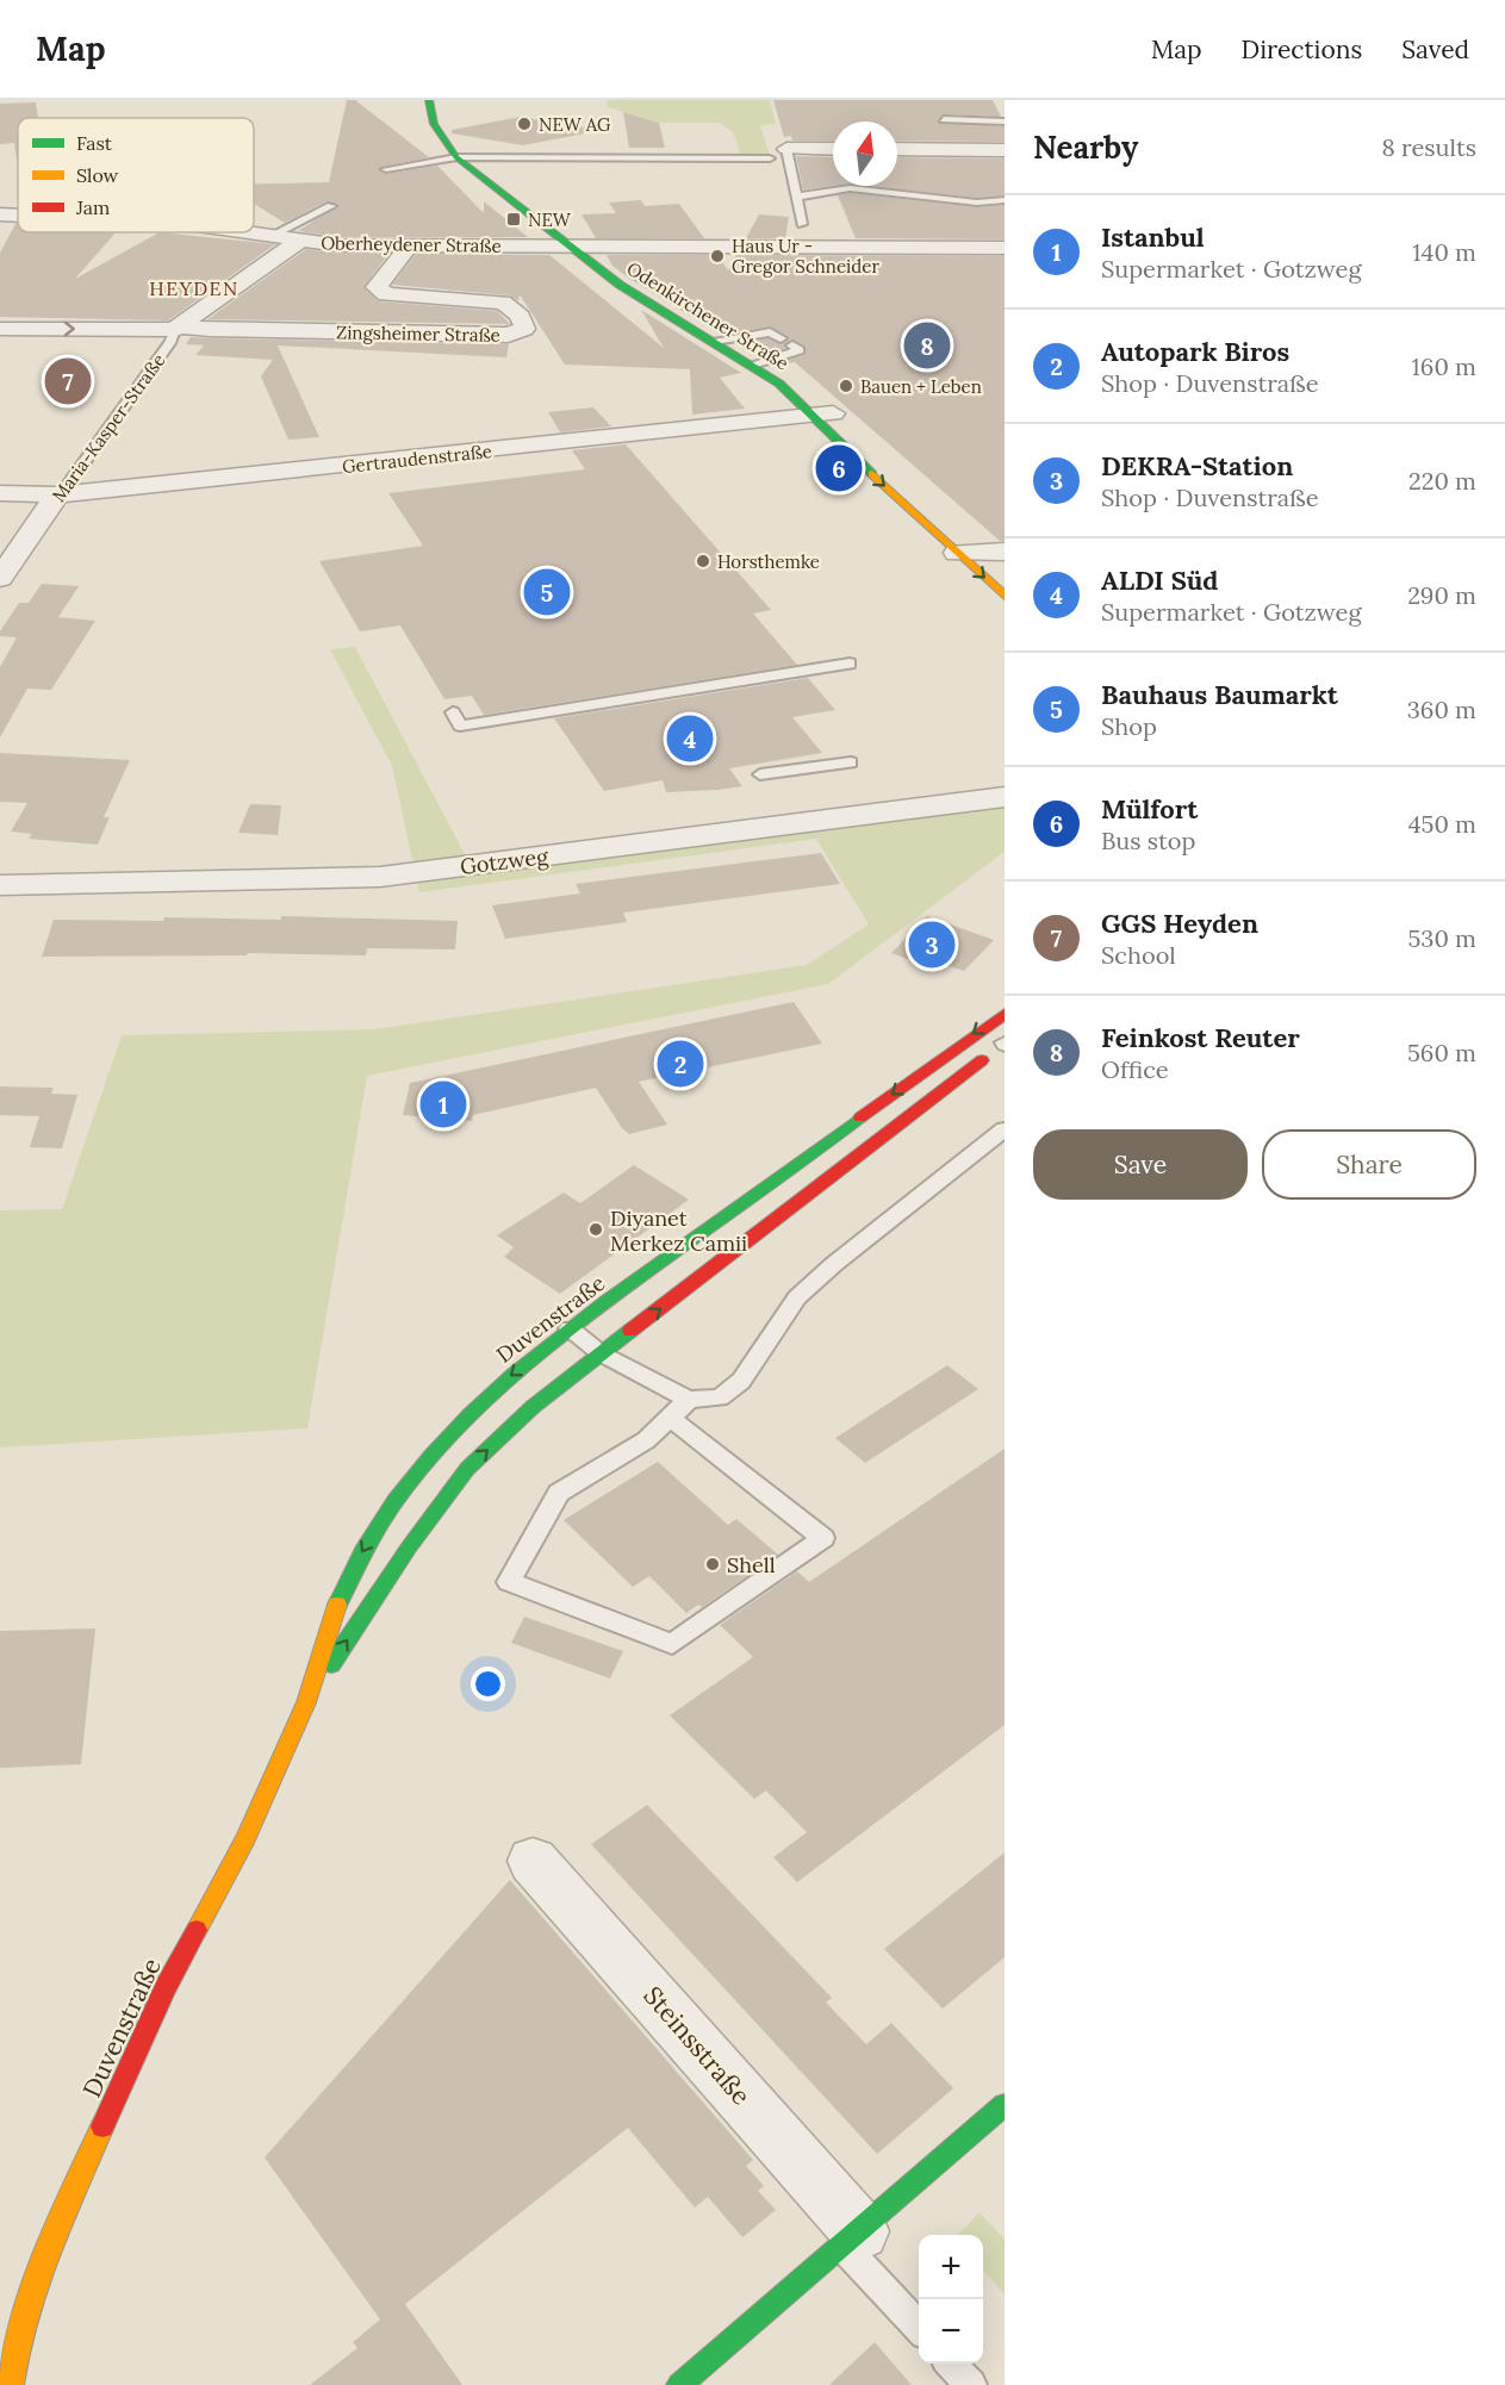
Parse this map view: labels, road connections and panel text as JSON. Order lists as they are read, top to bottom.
{
  "streets": {
    "main road": ["Odenkirchener Straße", "Duvenstraße"],
    "street": [
      "Oberheydener Straße",
      "Zingsheimer Straße",
      "Maria-Kasper-Straße",
      "Gertraudenstraße",
      "Gotzweg",
      "Steinsstraße"
    ]
  },
  "crossings": [
    ["Oberheydener Straße", "Odenkirchener Straße"],
    ["Oberheydener Straße", "Zingsheimer Straße"],
    ["Oberheydener Straße", "Maria-Kasper-Straße"],
    ["Odenkirchener Straße", "Gertraudenstraße"],
    ["Zingsheimer Straße", "Maria-Kasper-Straße"],
    ["Maria-Kasper-Straße", "Gertraudenstraße"]
  ],
  "districts": ["HEYDEN"],
  "places": {
    "other": [
      "NEW AG",
      "Haus Ur - Gregor Schneider",
      "Bauen + Leben",
      "Horsthemke",
      "Diyanet Merkez Camii",
      "Shell"
    ],
    "transit": ["NEW"]
  },
  "legend": ["Fast", "Slow", "Jam"],
  "north": "top",
  "page": {
    "header": "Map",
    "nav": ["Map", "Directions", "Saved"],
    "heading": ["Nearby", "8 results"],
    "list": [
      {
        "mark": "1",
        "name": "Istanbul",
        "note": "Supermarket · Gotzweg",
        "value": "140 m"
      },
      {
        "mark": "2",
        "name": "Autopark Biros",
        "note": "Shop · Duvenstraße",
        "value": "160 m"
      },
      {
        "mark": "3",
        "name": "DEKRA-Station",
        "note": "Shop · Duvenstraße",
        "value": "220 m"
      },
      {
        "mark": "4",
        "name": "ALDI Süd",
        "note": "Supermarket · Gotzweg",
        "value": "290 m"
      },
      {
        "mark": "5",
        "name": "Bauhaus Baumarkt",
        "note": "Shop",
        "value": "360 m"
      },
      {
        "mark": "6",
        "name": "Mülfort",
        "note": "Bus stop",
        "value": "450 m"
      },
      {
        "mark": "7",
        "name": "GGS Heyden",
        "note": "School",
        "value": "530 m"
      },
      {
        "mark": "8",
        "name": "Feinkost Reuter",
        "note": "Office",
        "value": "560 m"
      }
    ],
    "pins": [
      "8",
      "7",
      "6",
      "5",
      "4",
      "3",
      "2",
      "1"
    ],
    "buttons": ["Save", "Share"],
    "map_buttons": ["+", "−"]
  }
}
